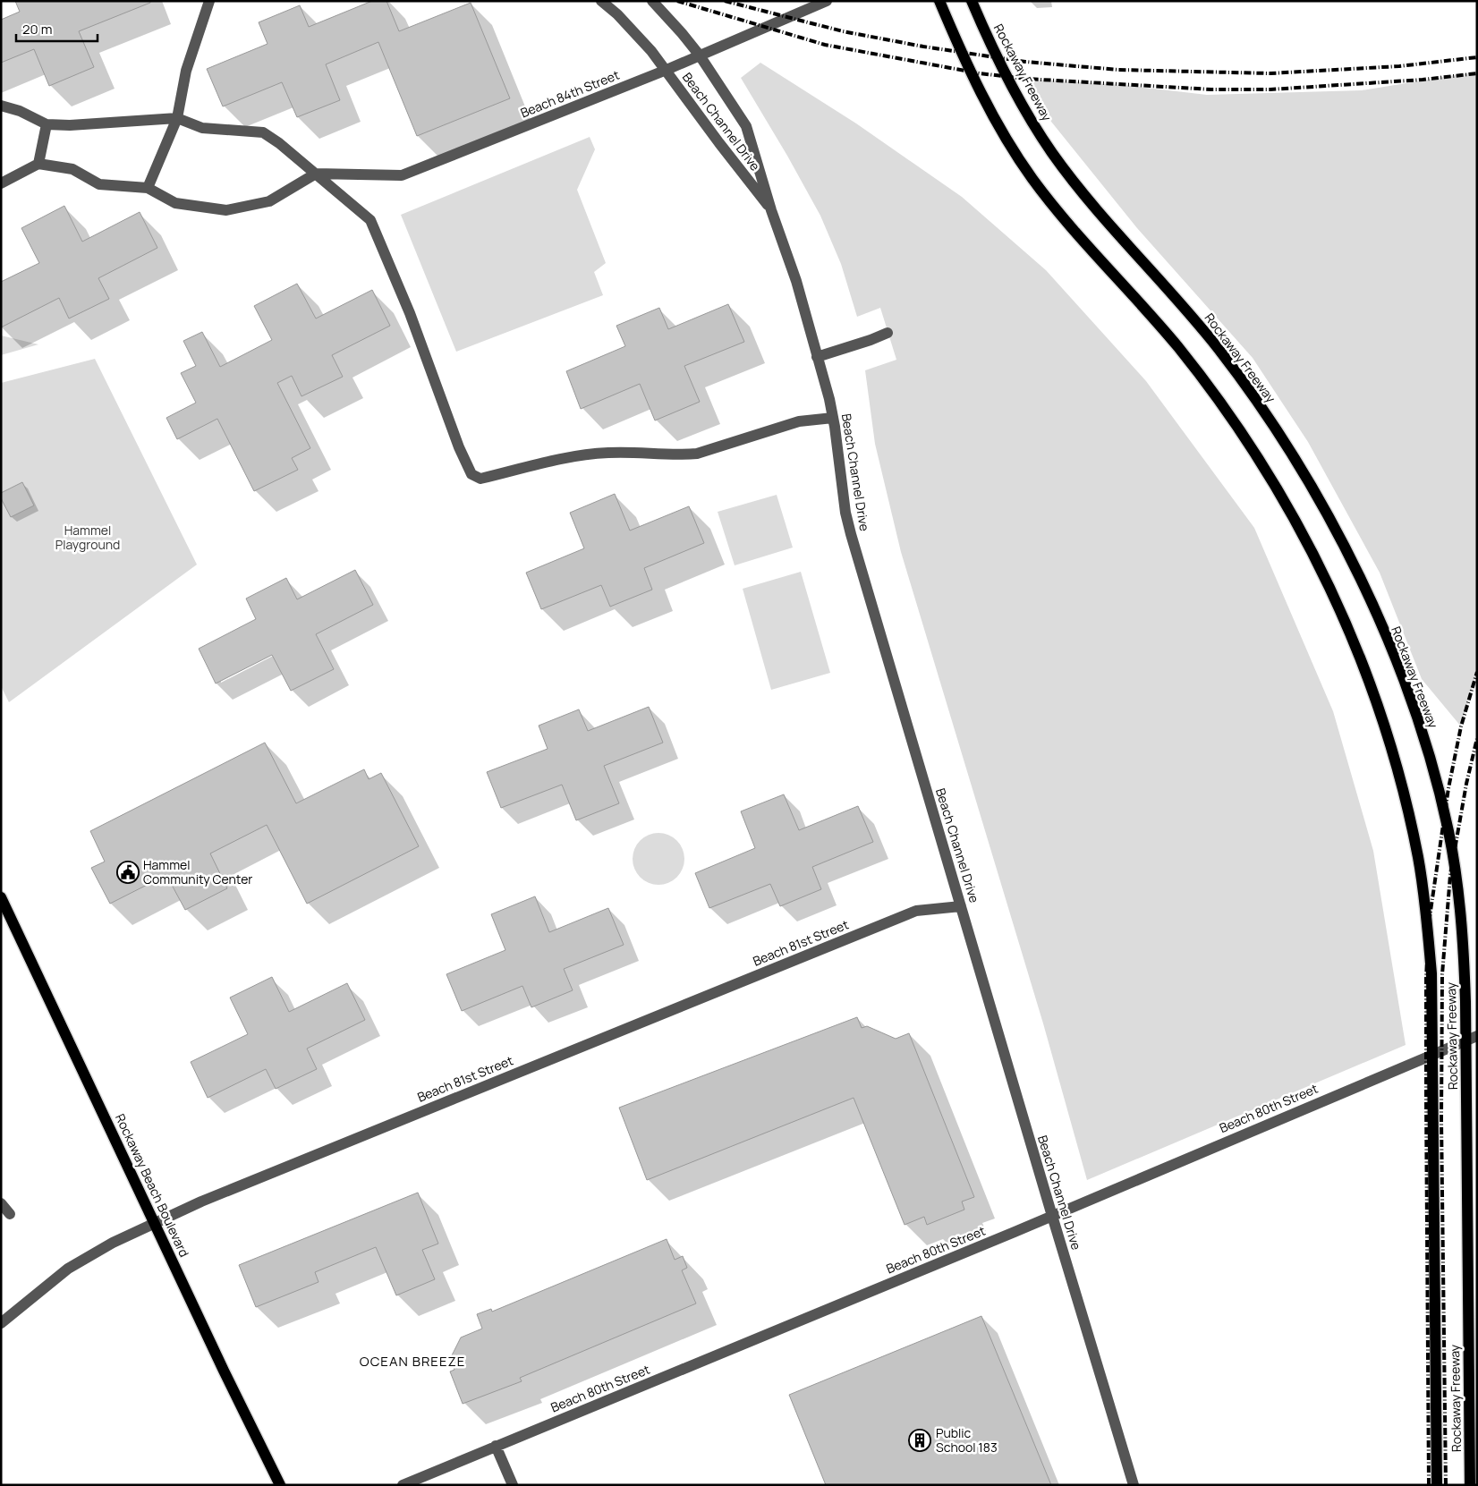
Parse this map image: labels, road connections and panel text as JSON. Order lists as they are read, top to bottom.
{
  "streets": {
    "main road": ["Rockaway Freeway", "Rockaway Beach Boulevard"],
    "street": [
      "Beach 84th Street",
      "Beach Channel Drive",
      "Beach 81st Street",
      "Beach 80th Street"
    ]
  },
  "crossings": [
    ["Rockaway Freeway", "Beach 80th Street"],
    ["Beach 84th Street", "Beach Channel Drive"],
    ["Beach Channel Drive", "Beach 81st Street"],
    ["Beach Channel Drive", "Beach 80th Street"],
    ["Beach 81st Street", "Rockaway Beach Boulevard"]
  ],
  "districts": ["OCEAN BREEZE"],
  "parks": ["Hammel Playground"],
  "places": {
    "public building": ["Hammel Community Center"],
    "building": ["Public School 183"]
  },
  "scale_bar": "20 m"
}
